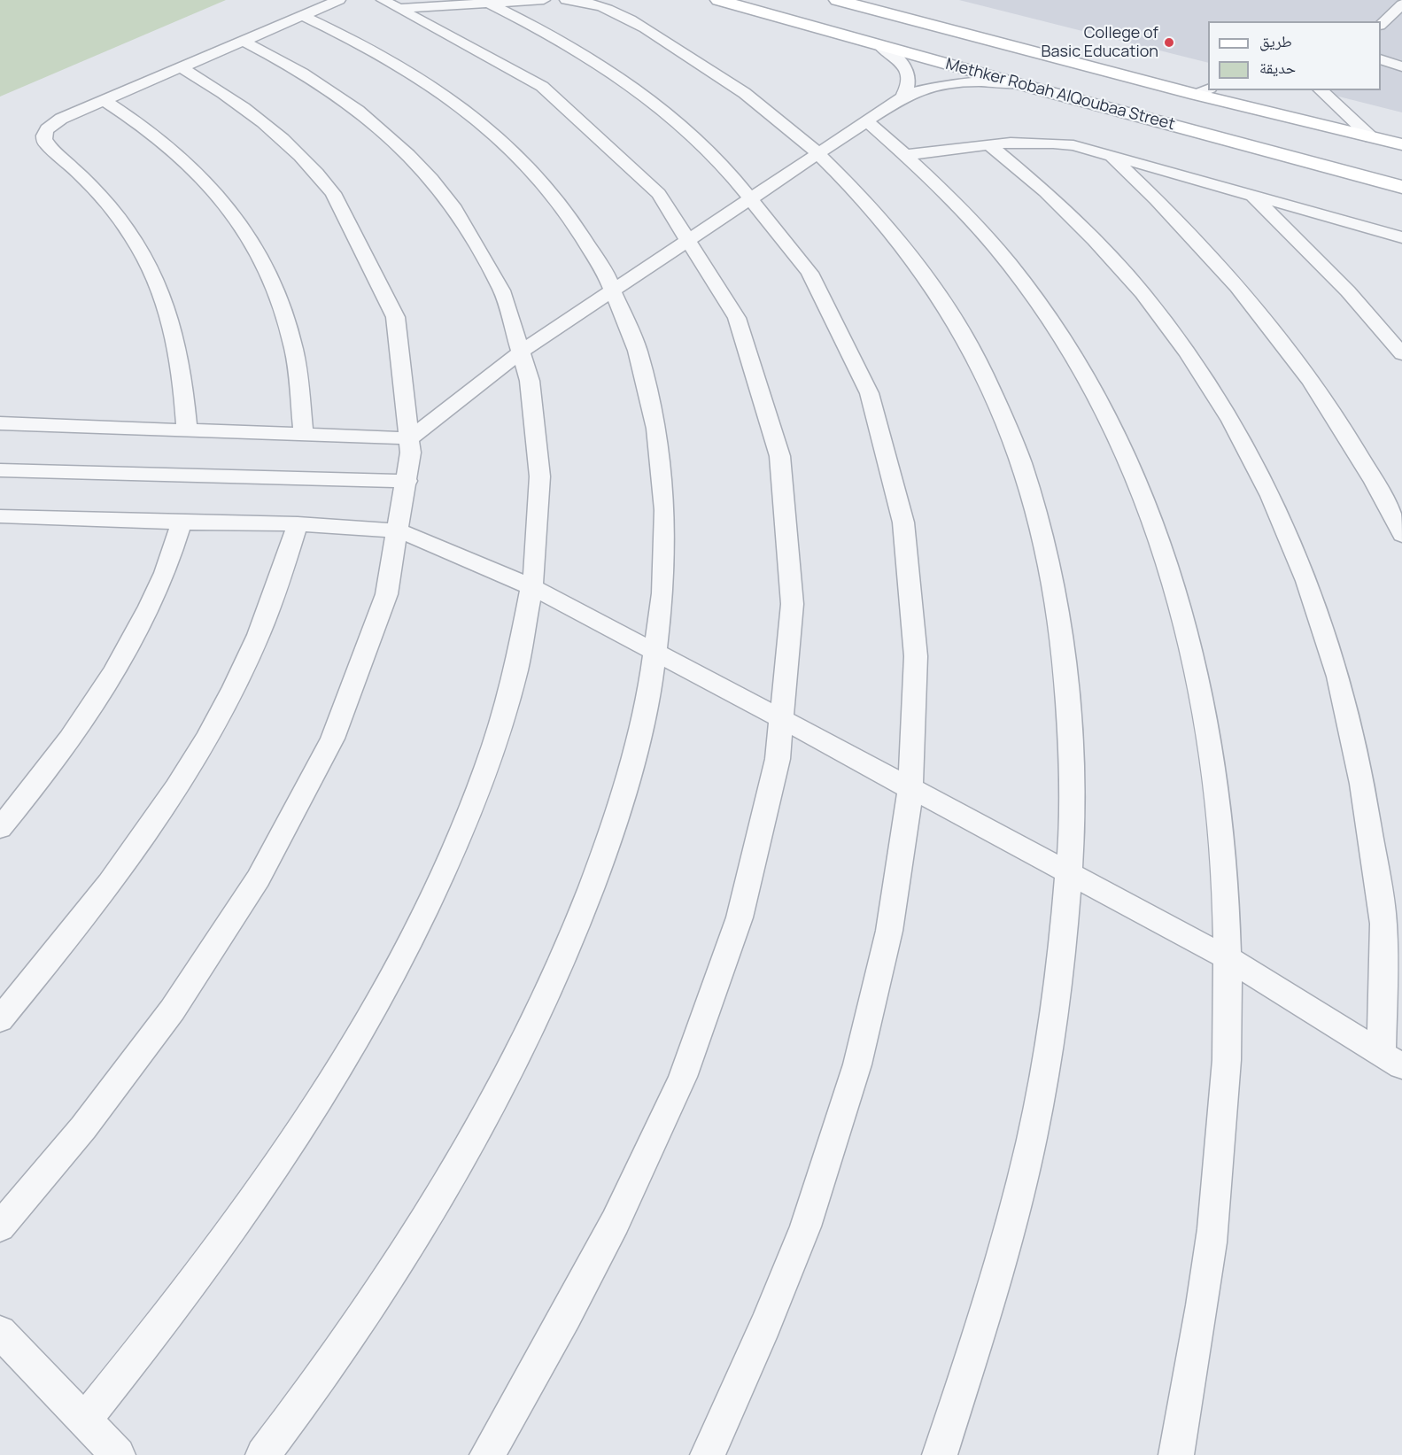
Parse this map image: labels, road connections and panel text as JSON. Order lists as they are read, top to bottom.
{
  "streets": {
    "street": ["Methker Robah AlQoubaa Street"]
  },
  "places": ["College of Basic Education"],
  "legend": ["طريق", "حديقة"]
}
